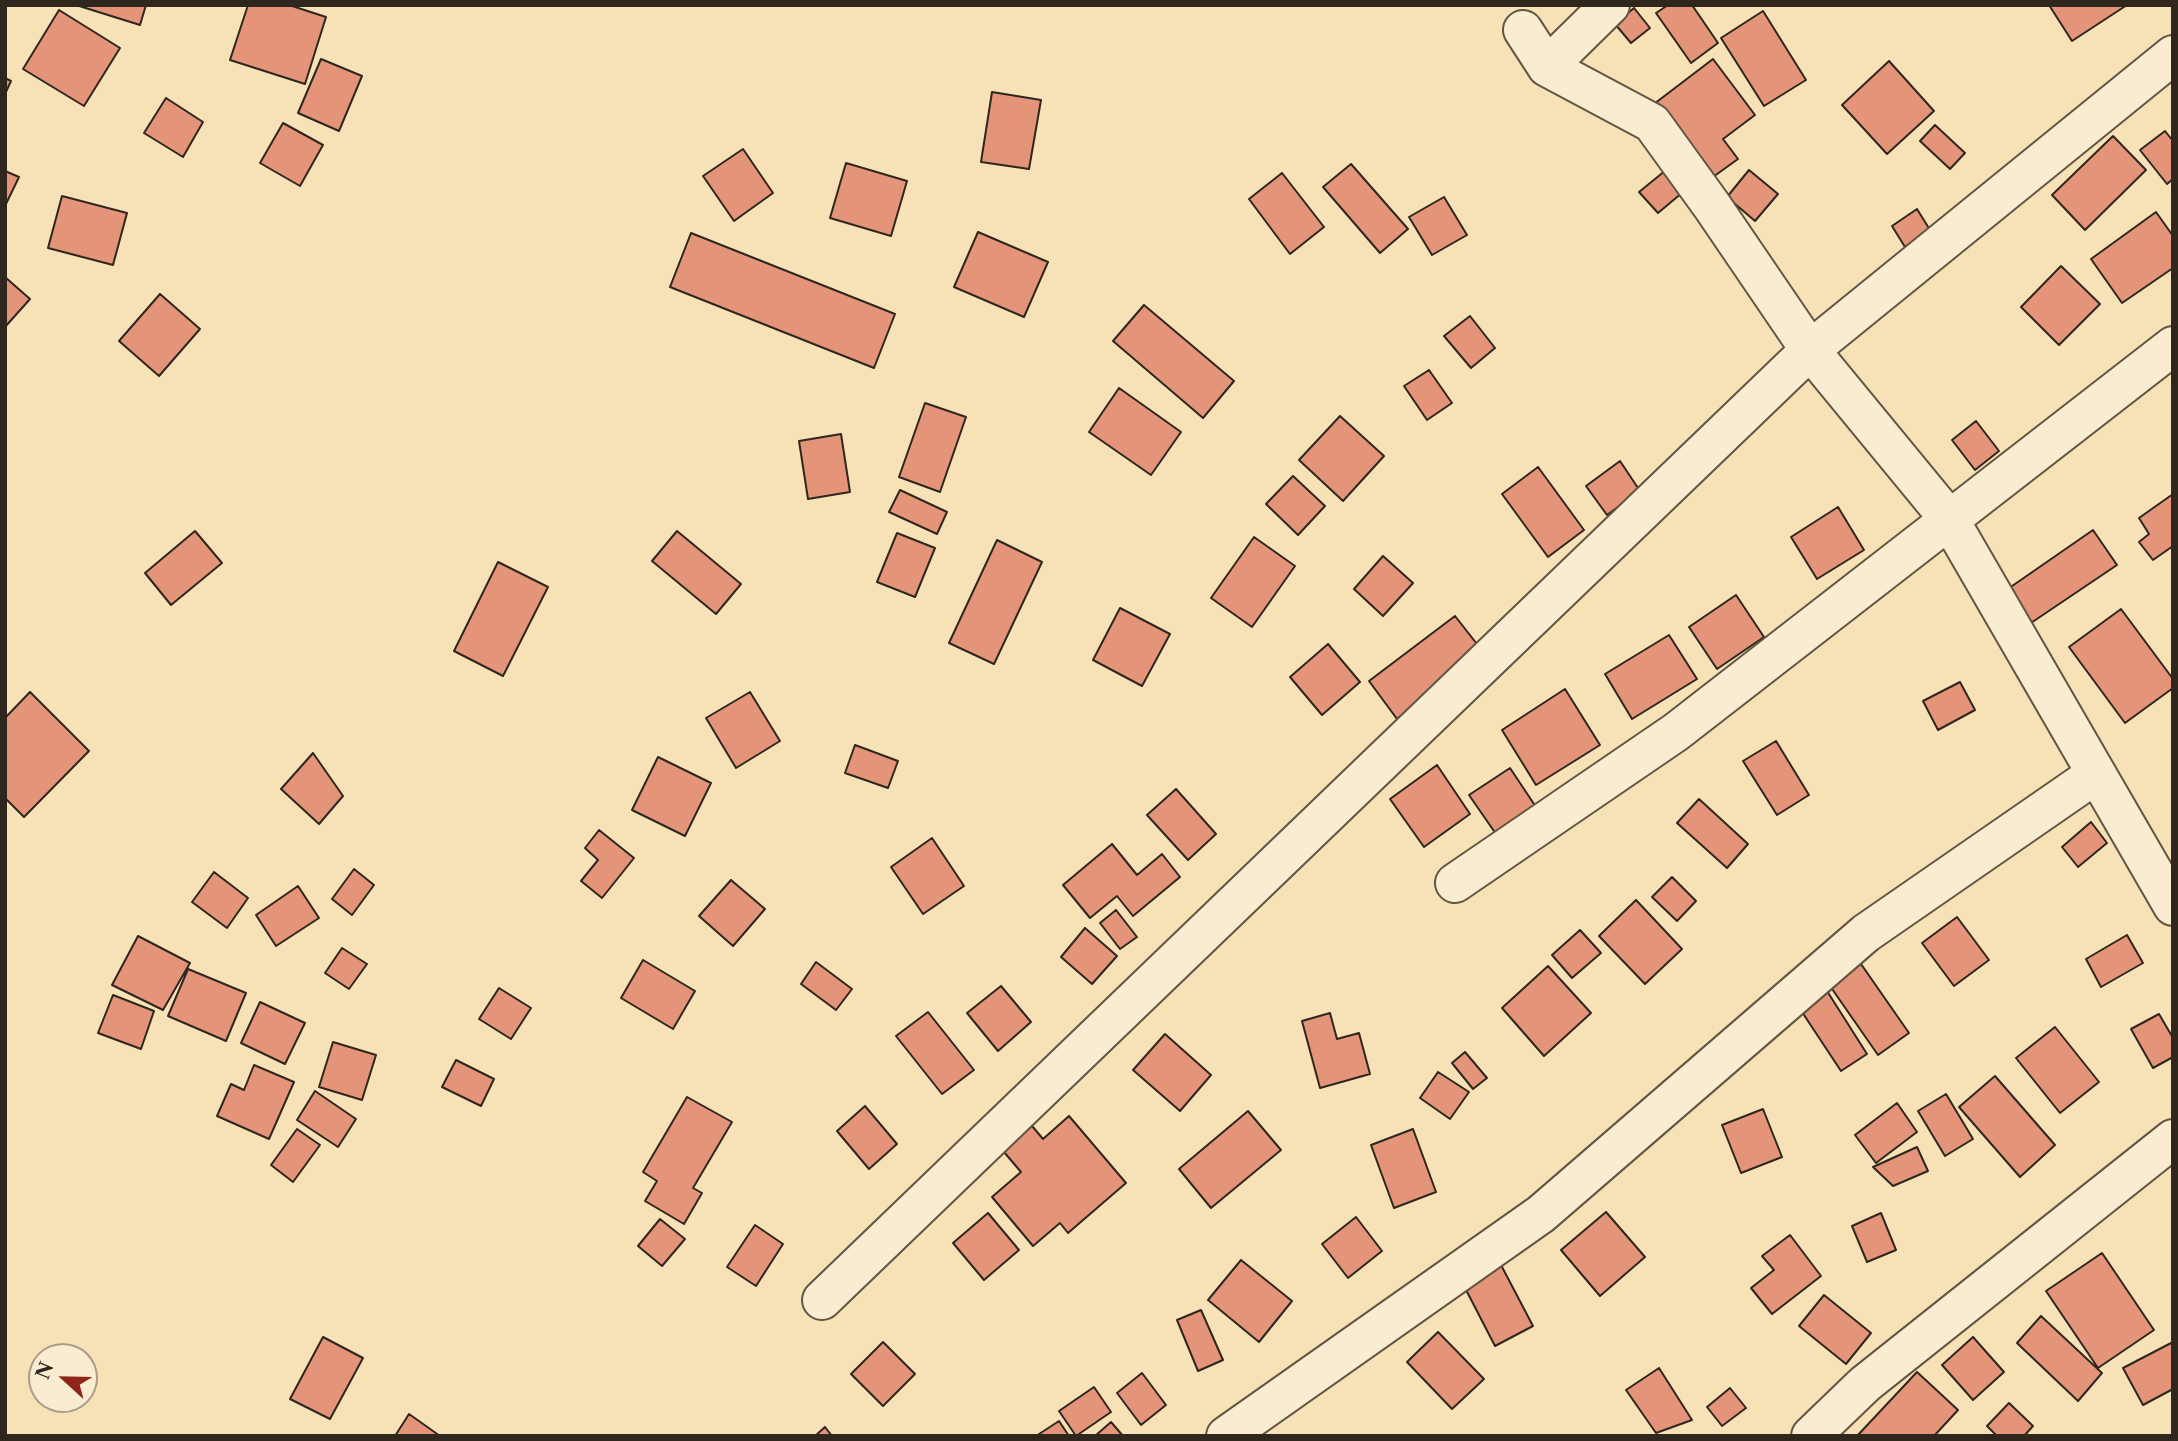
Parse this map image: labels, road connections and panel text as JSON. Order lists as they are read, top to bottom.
{
  "north": "left"
}
